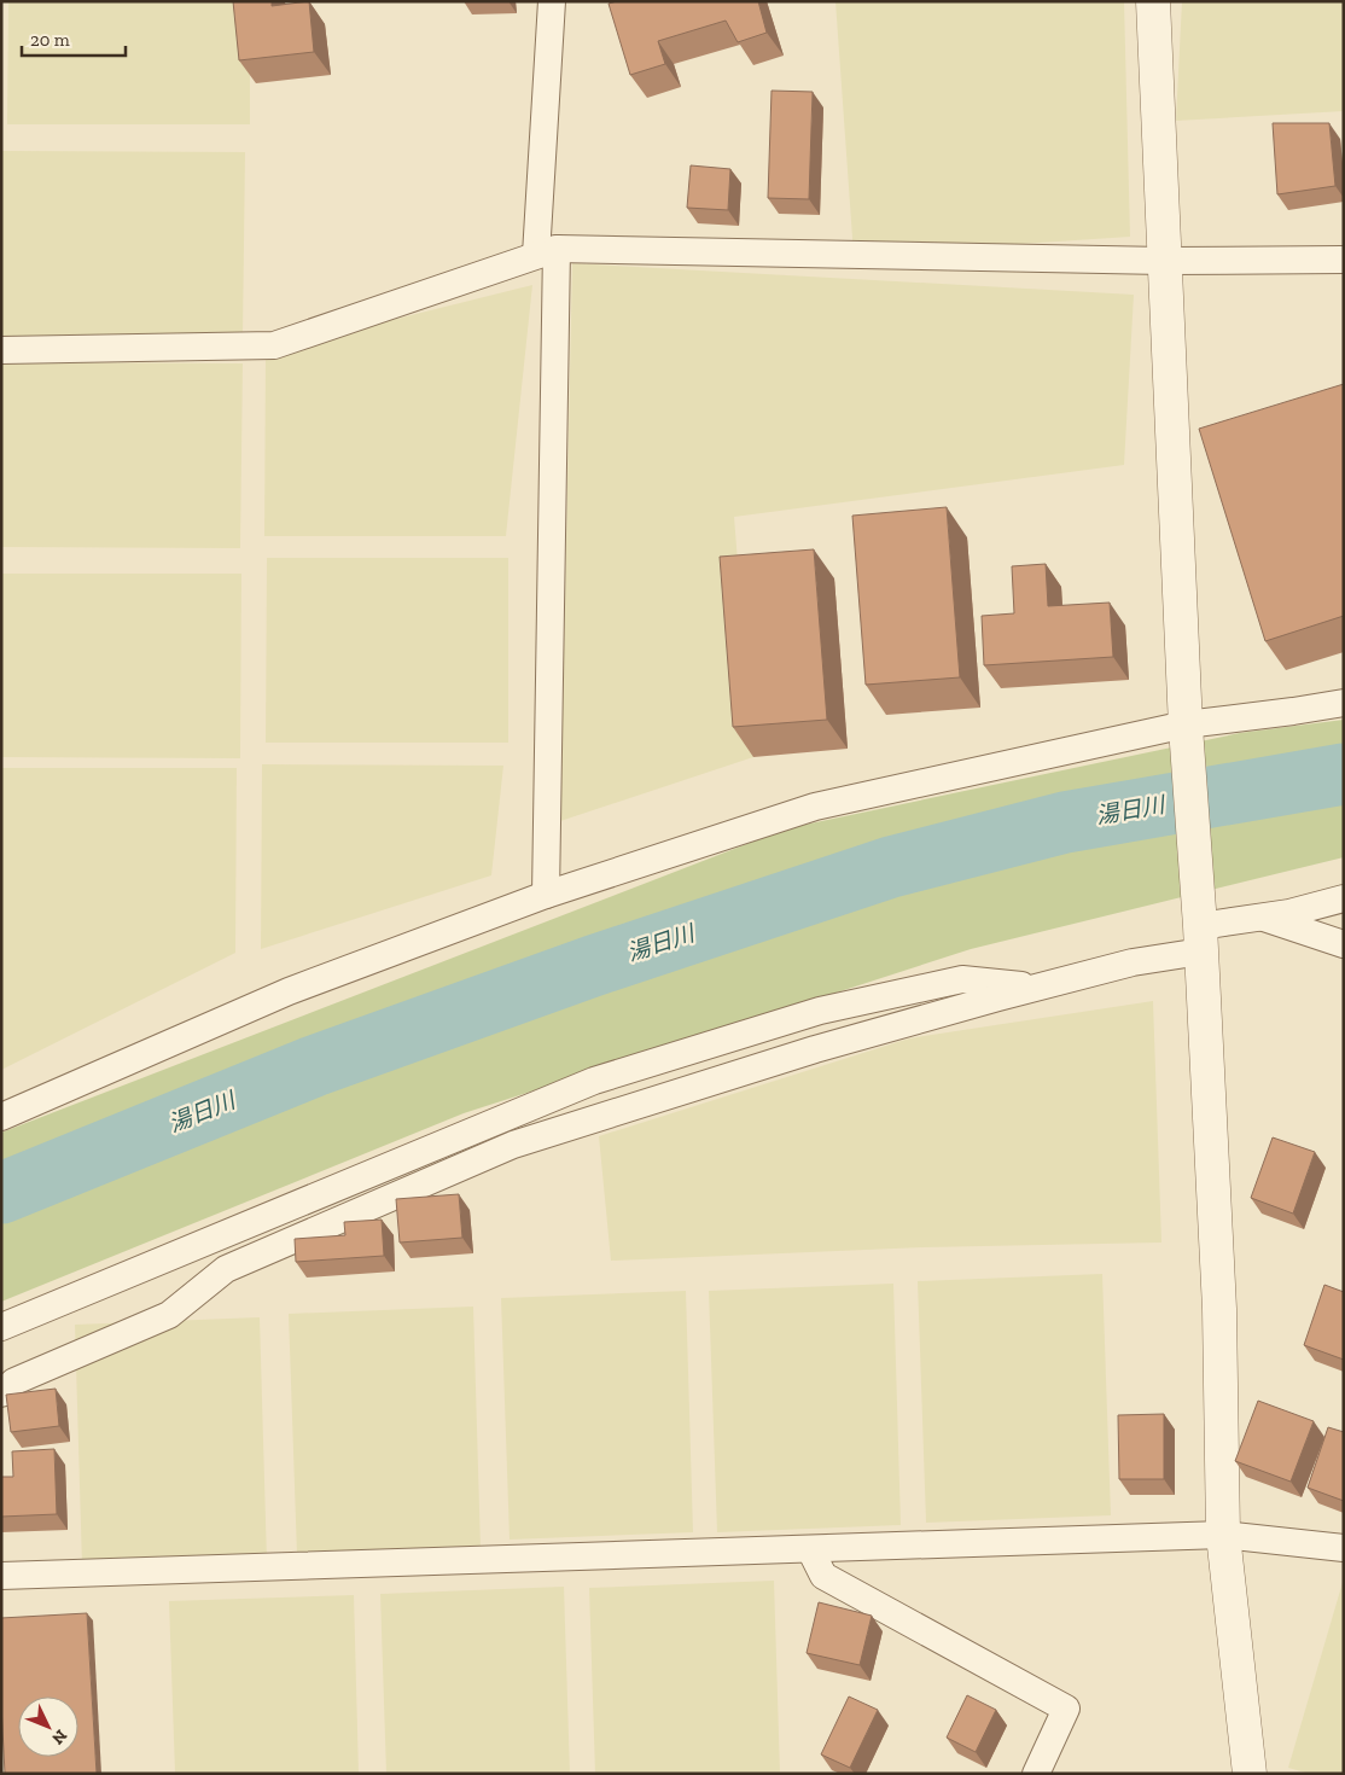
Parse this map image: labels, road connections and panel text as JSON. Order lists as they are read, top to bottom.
{
  "water": ["湯日川"],
  "scale_bar": "20 m",
  "north": "bottom right"
}
